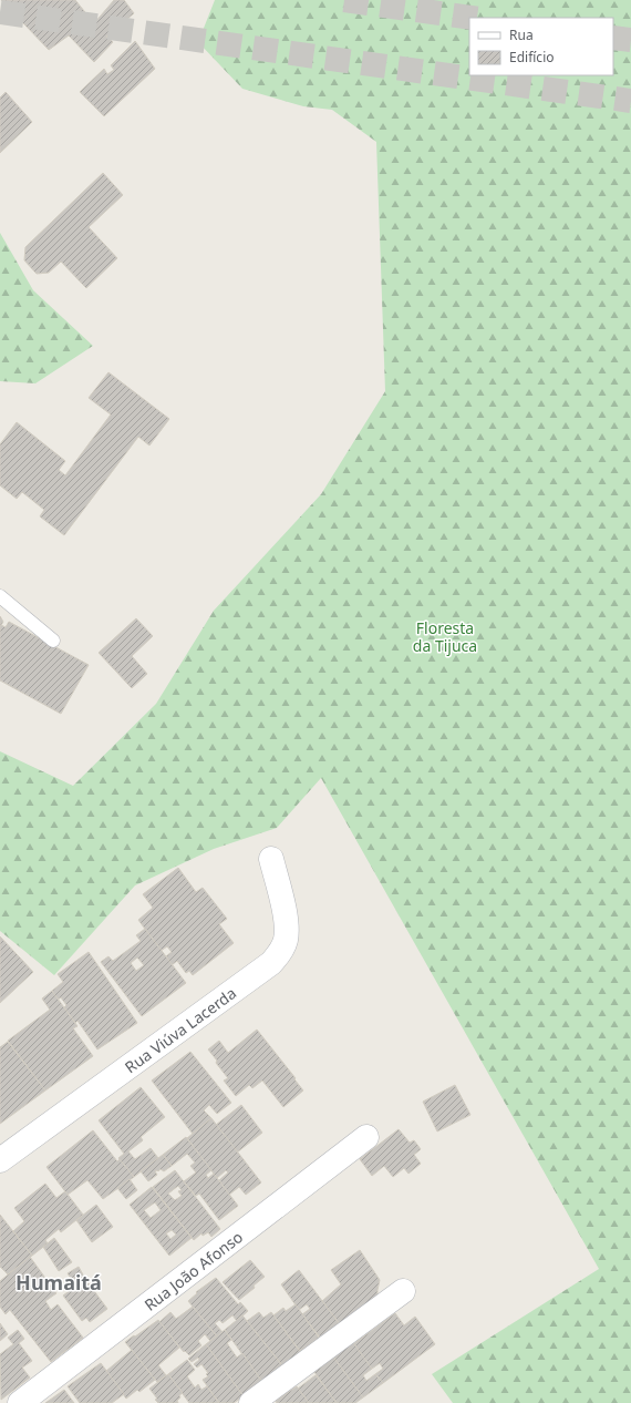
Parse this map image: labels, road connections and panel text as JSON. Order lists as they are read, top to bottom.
{
  "streets": {
    "street": ["Rua Viúva Lacerda", "Rua João Afonso"]
  },
  "districts": ["Humaitá"],
  "parks": ["Floresta da Tijuca"],
  "legend": ["Rua", "Edifício"]
}
